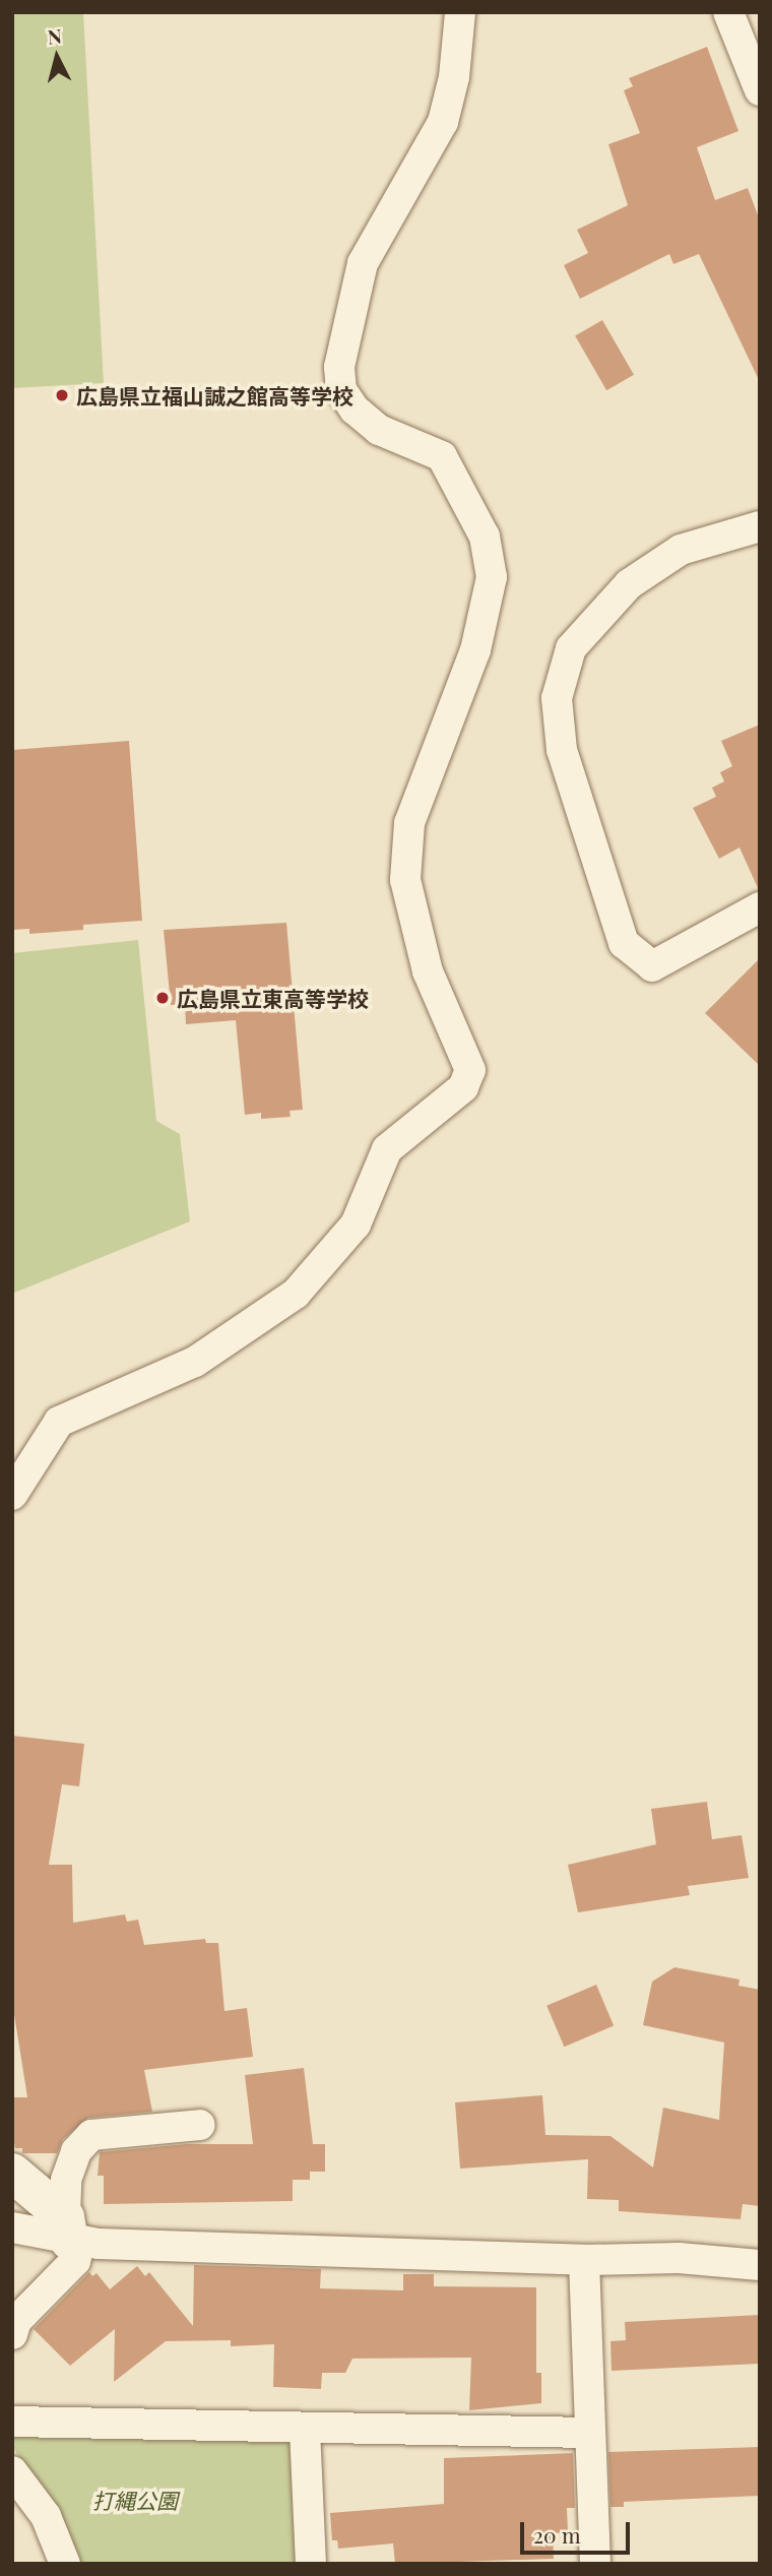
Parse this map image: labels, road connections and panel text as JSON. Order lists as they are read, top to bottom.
{
  "parks": ["打縄公園"],
  "places": ["広島県立福山誠之館高等学校", "広島県立東高等学校"],
  "scale_bar": "20 m",
  "north": "top"
}
